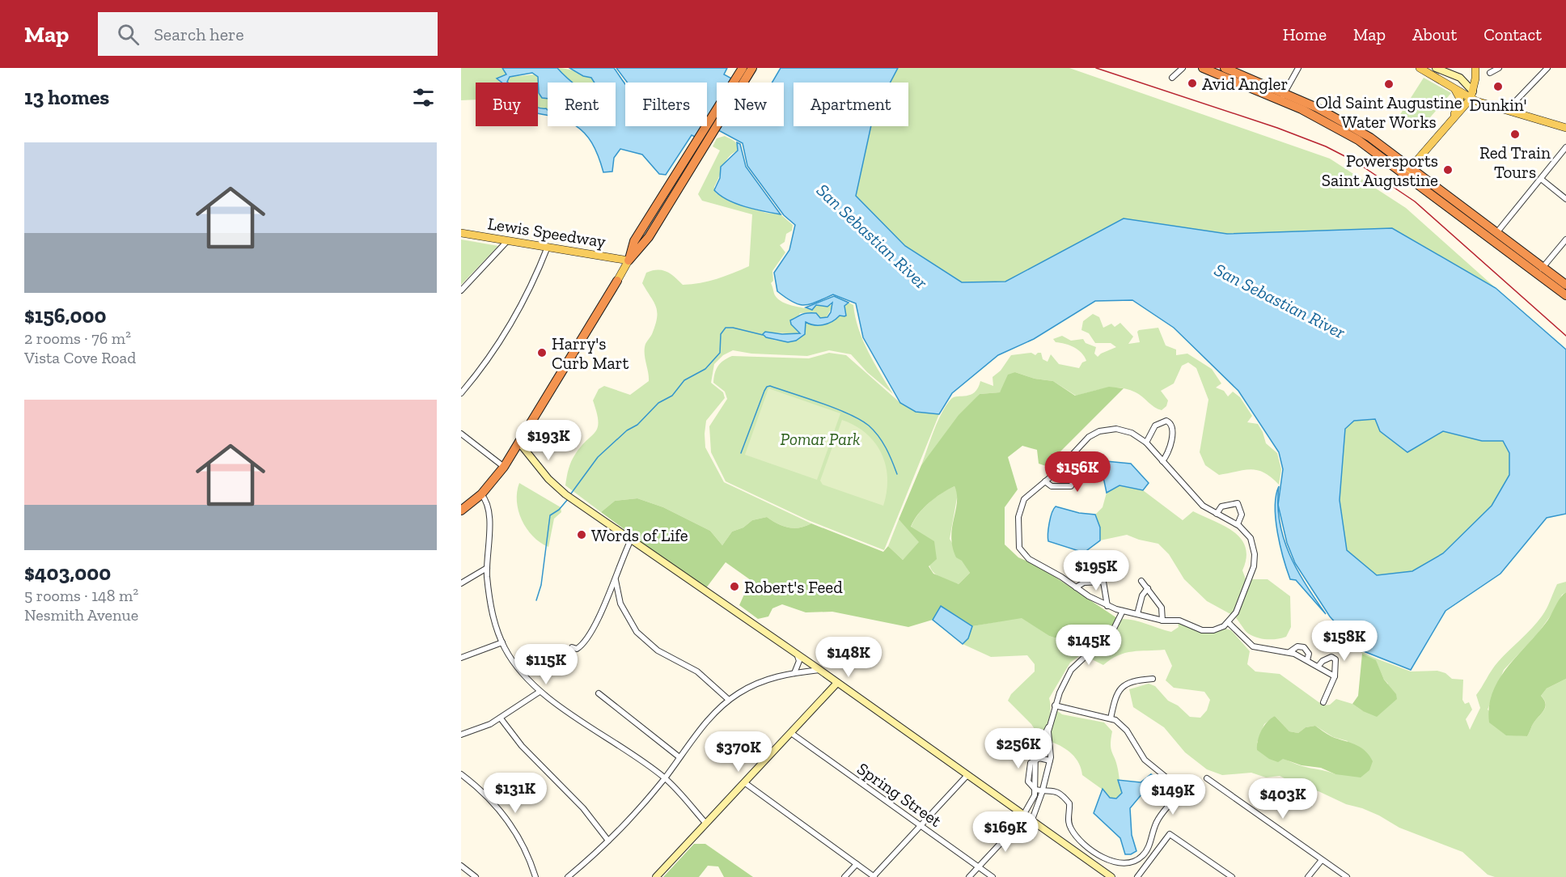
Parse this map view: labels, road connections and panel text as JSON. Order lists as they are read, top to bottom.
{
  "streets": {
    "main road": ["Lewis Speedway"],
    "street": ["Spring Street"]
  },
  "water": ["San Sebastian River"],
  "parks": ["Pomar Park"],
  "places": [
    "Avid Angler",
    "Old Saint Augustine Water Works",
    "Dunkin'",
    "Red Train Tours",
    "Powersports Saint Augustine",
    "Harry's Curb Mart",
    "Words of Life",
    "Robert's Feed"
  ],
  "page": {
    "header": "Map",
    "search": "Search here",
    "nav": [
      "Home",
      "Map",
      "About",
      "Contact"
    ],
    "heading": "13 homes",
    "chip": [
      "Buy",
      "Rent",
      "Filters",
      "New",
      "Apartment"
    ],
    "list": [
      {
        "name": "$156,000",
        "note": "2 rooms · 76 m² · Vista Cove Road"
      },
      {
        "name": "$403,000",
        "note": "5 rooms · 148 m² · Nesmith Avenue"
      }
    ],
    "price": [
      "$193K",
      "$156K",
      "$195K",
      "$158K",
      "$145K",
      "$148K",
      "$115K",
      "$256K",
      "$370K",
      "$131K",
      "$149K",
      "$403K",
      "$169K"
    ]
  }
}
